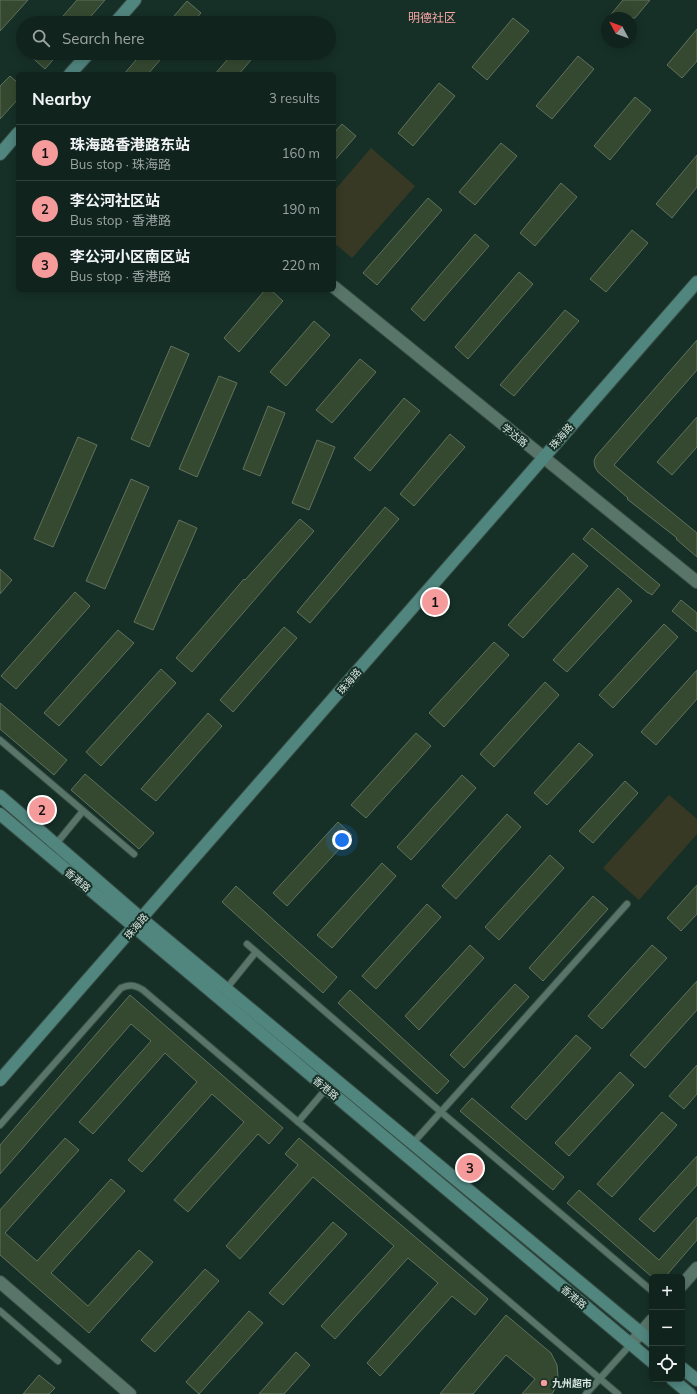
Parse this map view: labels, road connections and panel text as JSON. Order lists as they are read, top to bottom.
{
  "streets": {
    "main road": ["珠海路", "香港路"],
    "street": ["学达路"]
  },
  "crossings": [
    ["学达路", "珠海路"],
    ["珠海路", "香港路"]
  ],
  "districts": ["明德社区"],
  "places": ["九州超市"],
  "north": "top left",
  "page": {
    "search": "Search here",
    "heading": ["Nearby", "3 results"],
    "list": [
      {
        "mark": "1",
        "name": "珠海路香港路东站",
        "note": "Bus stop · 珠海路",
        "value": "160 m"
      },
      {
        "mark": "2",
        "name": "李公河社区站",
        "note": "Bus stop · 香港路",
        "value": "190 m"
      },
      {
        "mark": "3",
        "name": "李公河小区南区站",
        "note": "Bus stop · 香港路",
        "value": "220 m"
      }
    ],
    "pins": ["1", "2", "3"],
    "map_buttons": ["+", "−"]
  }
}
